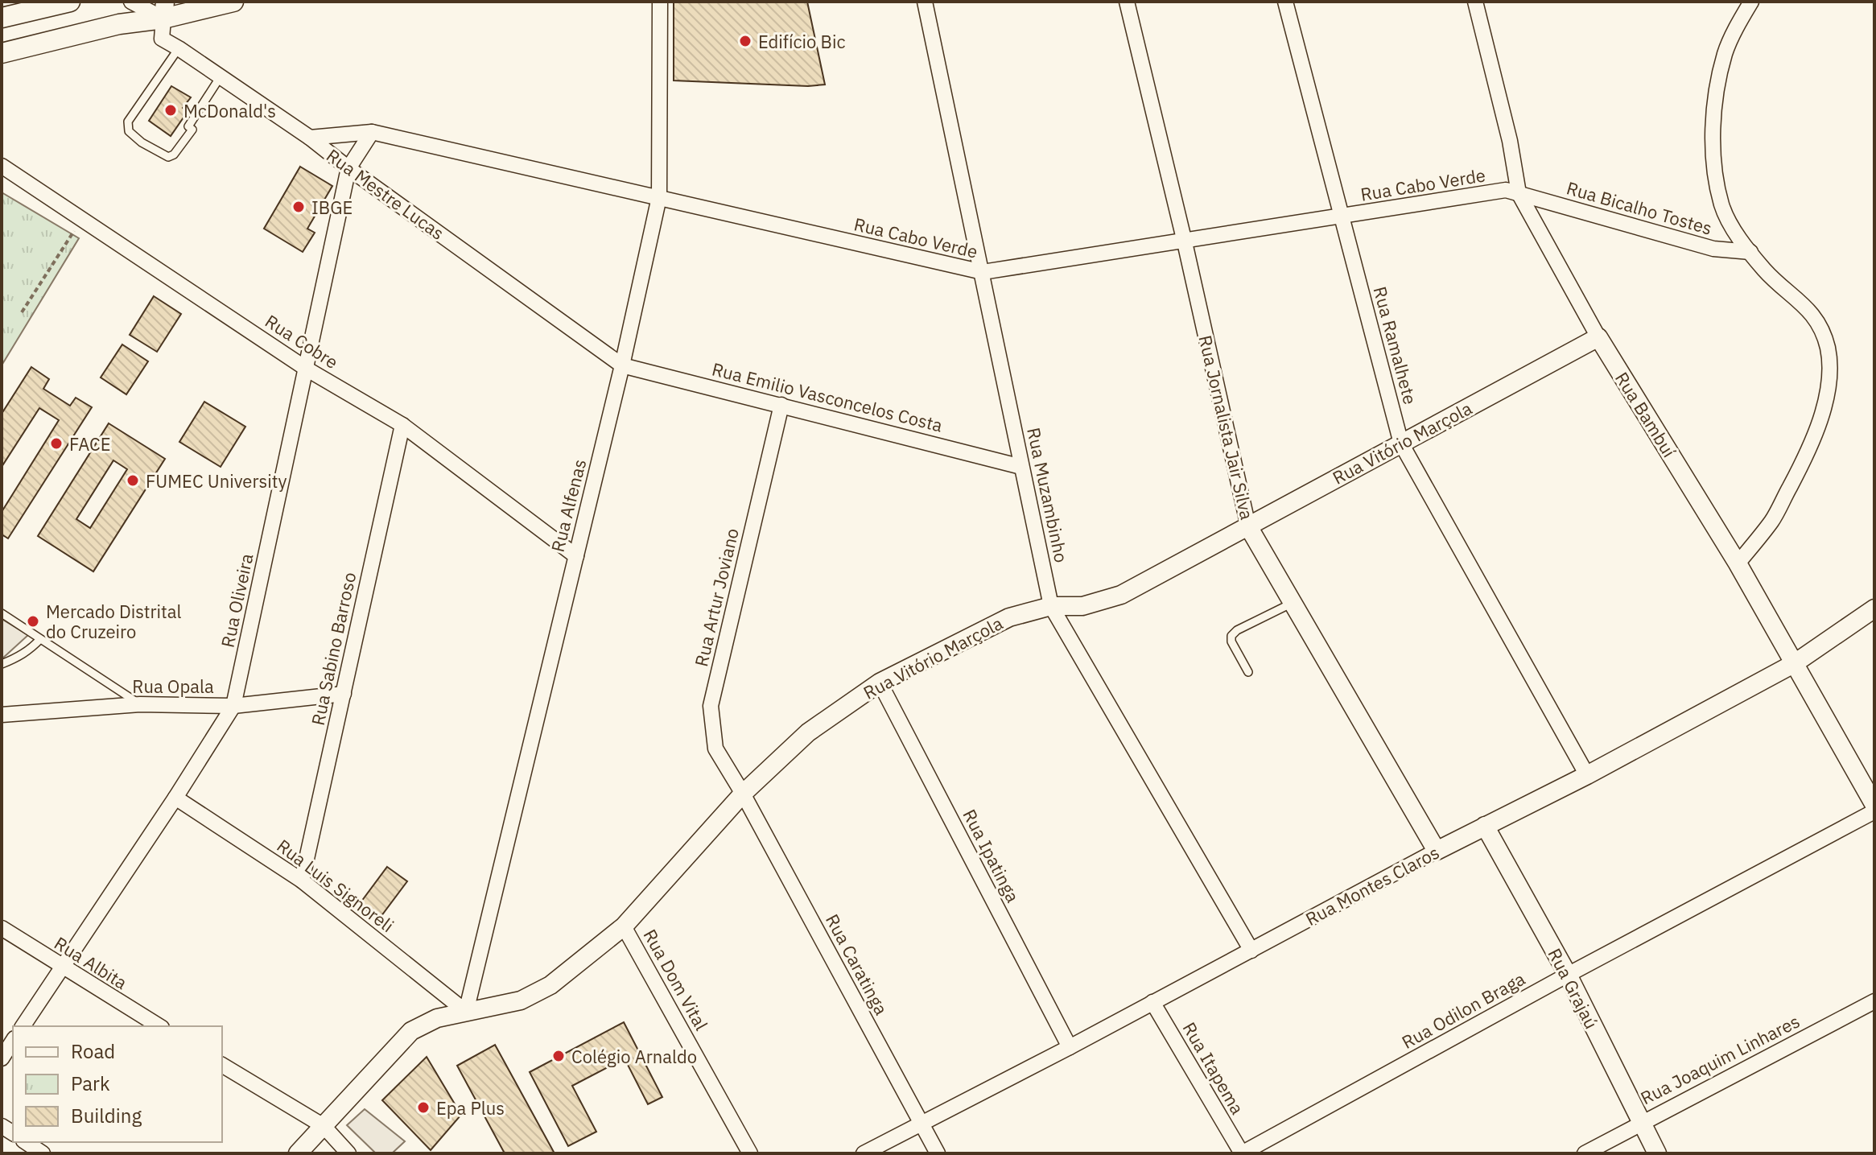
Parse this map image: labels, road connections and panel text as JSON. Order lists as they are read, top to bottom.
{
  "streets": {
    "street": [
      "Rua Cabo Verde",
      "Rua Mestre Lucas",
      "Rua Bicalho Tostes",
      "Rua Cobre",
      "Rua Ramalhete",
      "Rua Emilio Vasconcelos Costa",
      "Rua Bambuí",
      "Rua Jornalista Jair Silva",
      "Rua Vitório Marçola",
      "Rua Muzambinho",
      "Rua Alfenas",
      "Rua Artur Joviano",
      "Rua Oliveira",
      "Rua Sabino Barroso",
      "Rua Opala",
      "Rua Ipatinga",
      "Rua Luis Signoreli",
      "Rua Montes Claros",
      "Rua Albita",
      "Rua Caratinga",
      "Rua Dom Vital",
      "Rua Grajaú",
      "Rua Odilon Braga",
      "Rua Joaquim Linhares",
      "Rua Itapema"
    ]
  },
  "crossings": [
    ["Rua Cabo Verde", "Rua Mestre Lucas"],
    ["Rua Cabo Verde", "Rua Bicalho Tostes"],
    ["Rua Cabo Verde", "Rua Ramalhete"],
    ["Rua Cabo Verde", "Rua Bambuí"],
    ["Rua Cabo Verde", "Rua Jornalista Jair Silva"],
    ["Rua Cabo Verde", "Rua Muzambinho"],
    ["Rua Cabo Verde", "Rua Alfenas"],
    ["Rua Cabo Verde", "Rua Oliveira"],
    ["Rua Mestre Lucas", "Rua Emilio Vasconcelos Costa"],
    ["Rua Mestre Lucas", "Rua Alfenas"],
    ["Rua Mestre Lucas", "Rua Oliveira"],
    ["Rua Bicalho Tostes", "Rua Bambuí"],
    ["Rua Cobre", "Rua Alfenas"],
    ["Rua Cobre", "Rua Oliveira"],
    ["Rua Cobre", "Rua Sabino Barroso"],
    ["Rua Ramalhete", "Rua Vitório Marçola"],
    ["Rua Ramalhete", "Rua Montes Claros"],
    ["Rua Emilio Vasconcelos Costa", "Rua Muzambinho"],
    ["Rua Emilio Vasconcelos Costa", "Rua Alfenas"],
    ["Rua Emilio Vasconcelos Costa", "Rua Artur Joviano"],
    ["Rua Bambuí", "Rua Vitório Marçola"],
    ["Rua Bambuí", "Rua Montes Claros"],
    ["Rua Jornalista Jair Silva", "Rua Vitório Marçola"],
    ["Rua Jornalista Jair Silva", "Rua Montes Claros"],
    ["Rua Vitório Marçola", "Rua Muzambinho"],
    ["Rua Vitório Marçola", "Rua Alfenas"],
    ["Rua Vitório Marçola", "Rua Artur Joviano"],
    ["Rua Vitório Marçola", "Rua Ipatinga"],
    ["Rua Vitório Marçola", "Rua Luis Signoreli"],
    ["Rua Vitório Marçola", "Rua Caratinga"],
    ["Rua Vitório Marçola", "Rua Dom Vital"],
    ["Rua Muzambinho", "Rua Montes Claros"],
    ["Rua Alfenas", "Rua Luis Signoreli"],
    ["Rua Artur Joviano", "Rua Caratinga"],
    ["Rua Oliveira", "Rua Opala"],
    ["Rua Oliveira", "Rua Luis Signoreli"],
    ["Rua Oliveira", "Rua Albita"],
    ["Rua Sabino Barroso", "Rua Opala"],
    ["Rua Sabino Barroso", "Rua Luis Signoreli"],
    ["Rua Ipatinga", "Rua Montes Claros"],
    ["Rua Montes Claros", "Rua Caratinga"],
    ["Rua Montes Claros", "Rua Grajaú"],
    ["Rua Montes Claros", "Rua Itapema"],
    ["Rua Grajaú", "Rua Odilon Braga"],
    ["Rua Grajaú", "Rua Joaquim Linhares"],
    ["Rua Odilon Braga", "Rua Itapema"]
  ],
  "places": [
    "Edifício Bic",
    "McDonald's",
    "IBGE",
    "FACE",
    "FUMEC University",
    "Mercado Distrital do Cruzeiro",
    "Colégio Arnaldo",
    "Epa Plus"
  ],
  "legend": ["Road", "Park", "Building"]
}
